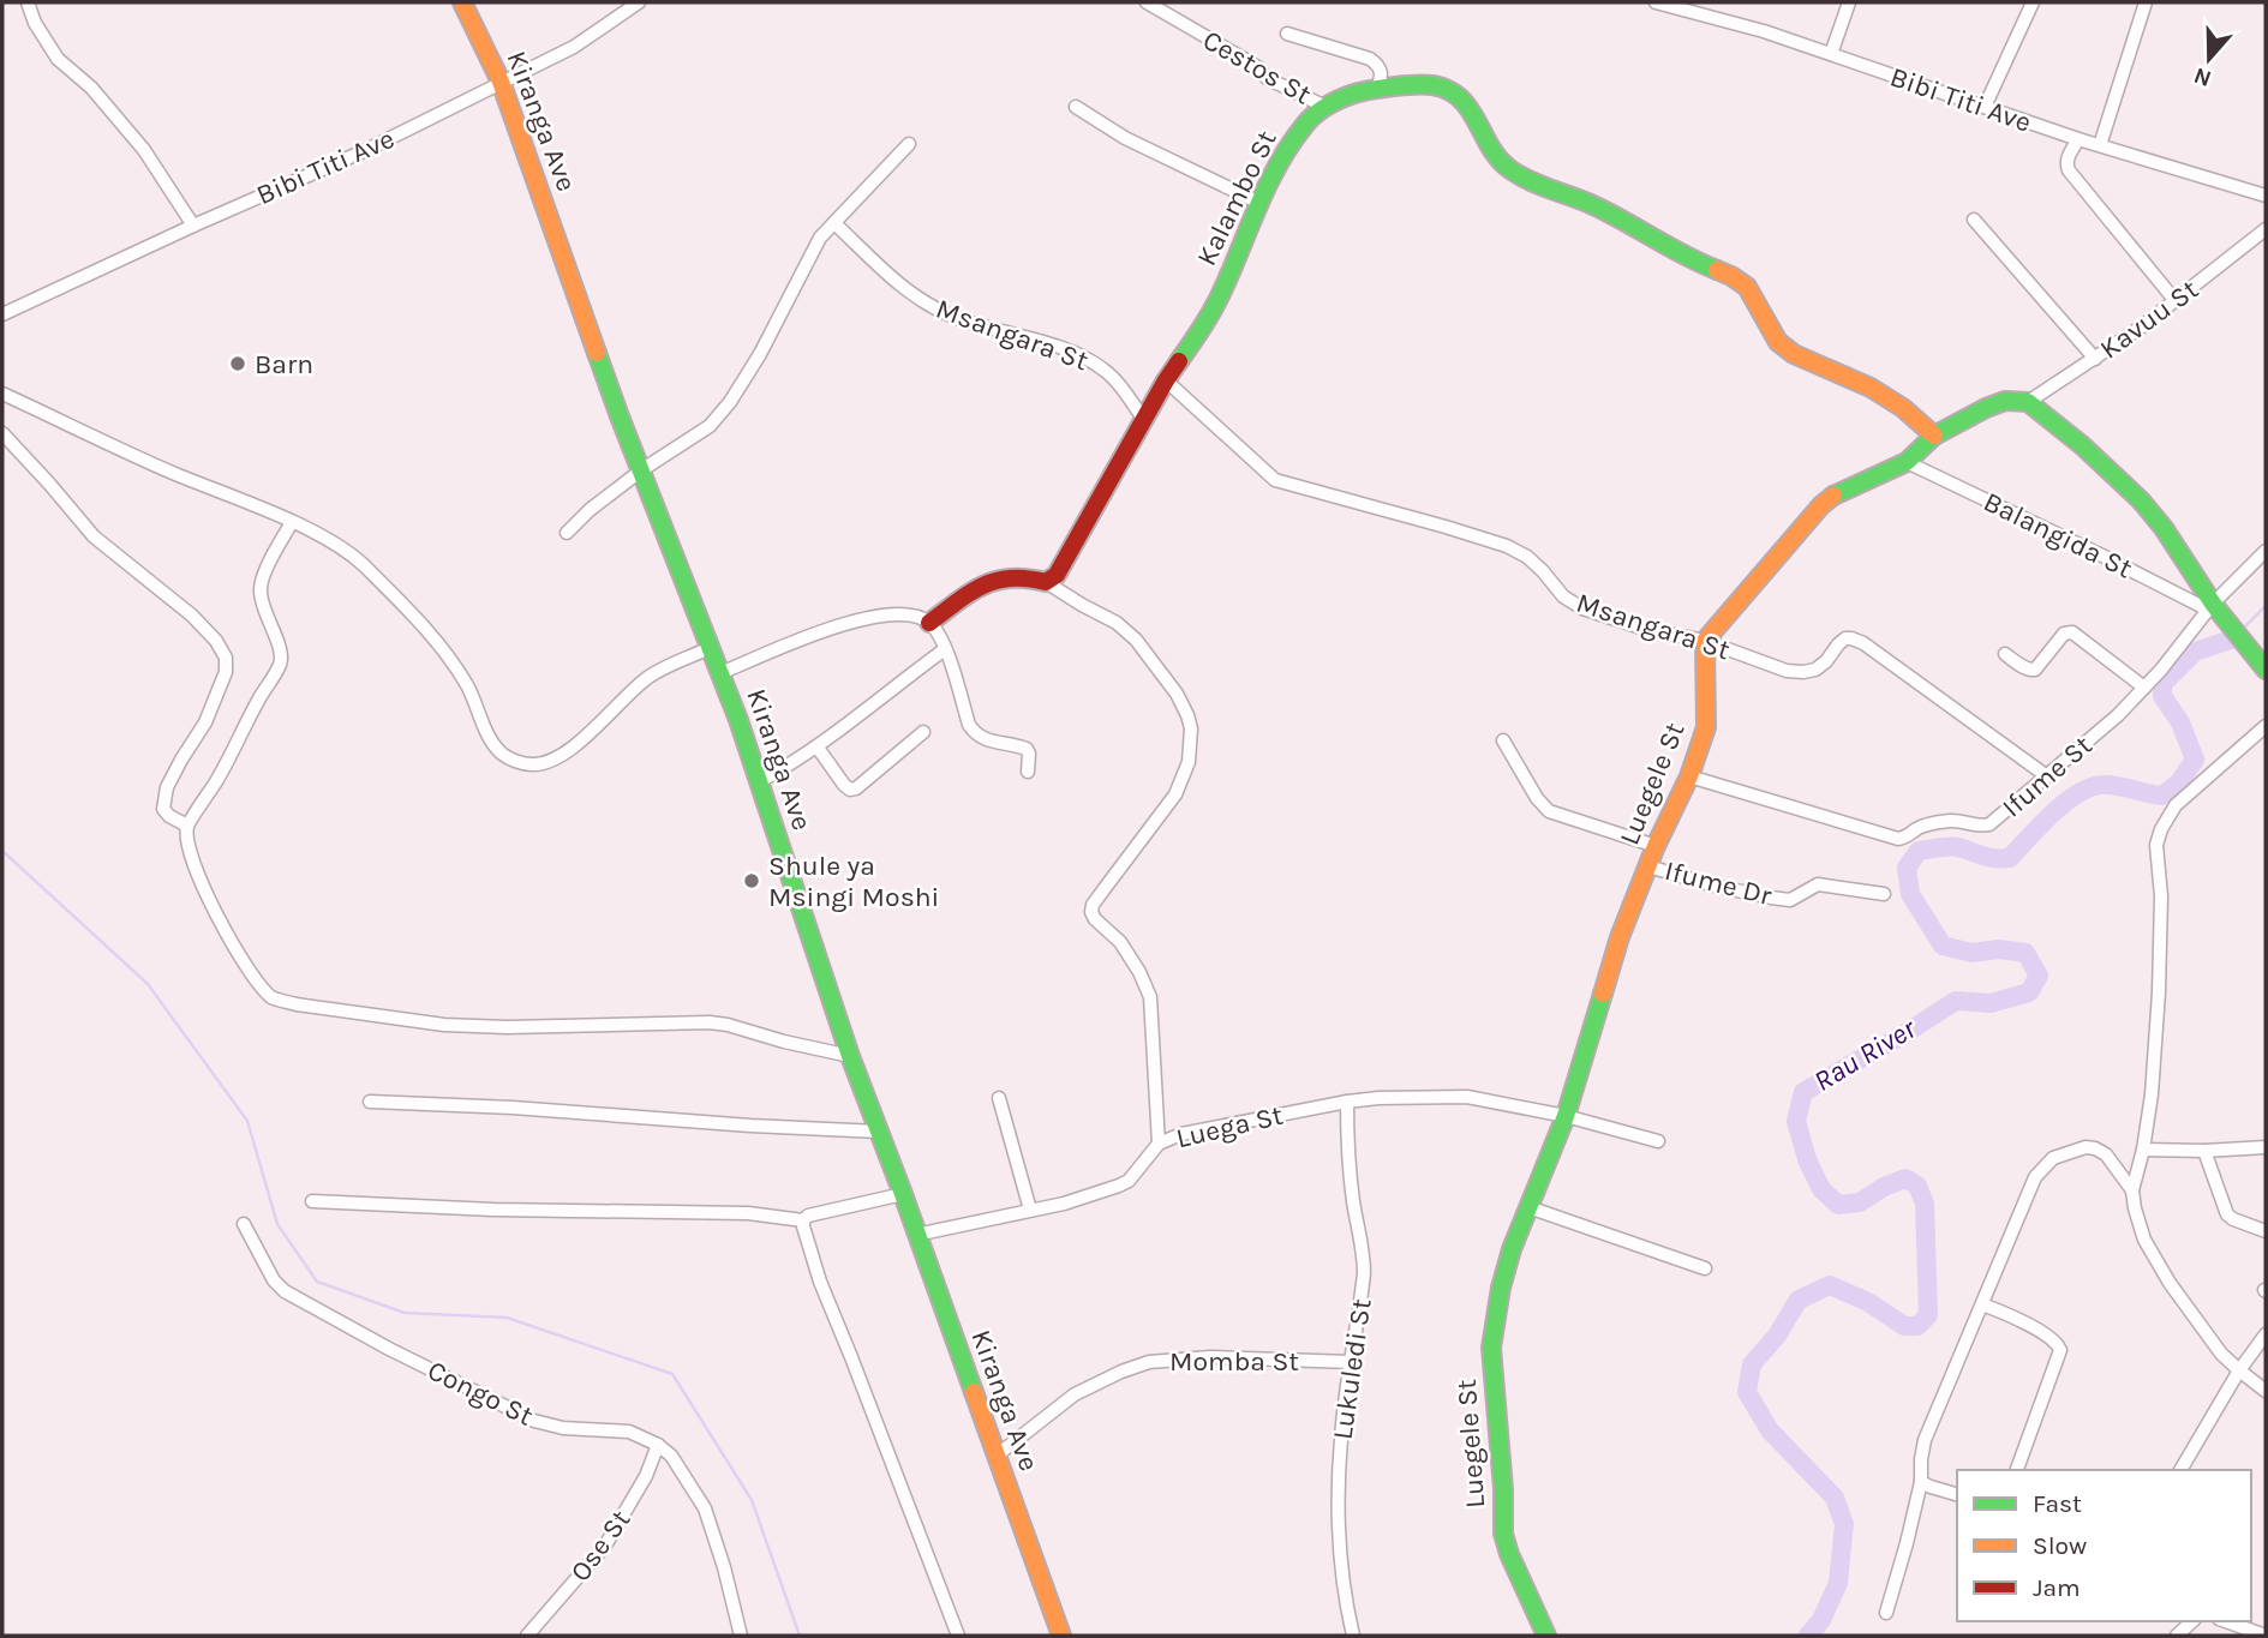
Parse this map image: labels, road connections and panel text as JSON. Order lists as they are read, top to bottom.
{
  "streets": {
    "street": [
      "Cestos St",
      "Bibi Titi Ave",
      "Kiranga Ave",
      "Kalambo St",
      "Kavuu St",
      "Msangara St",
      "Balangida St",
      "Ifume St",
      "Luegele St",
      "Ifume Dr",
      "Luega St",
      "Momba St",
      "Lukuledi St",
      "Congo St",
      "Ose St"
    ]
  },
  "crossings": [
    ["Cestos St", "Kalambo St"],
    ["Bibi Titi Ave", "Kiranga Ave"],
    ["Kiranga Ave", "Luega St"],
    ["Kiranga Ave", "Momba St"],
    ["Kalambo St", "Msangara St"],
    ["Msangara St", "Ifume St"],
    ["Msangara St", "Luegele St"],
    ["Balangida St", "Ifume St"],
    ["Ifume St", "Luegele St"],
    ["Luegele St", "Ifume Dr"],
    ["Luegele St", "Luega St"],
    ["Luega St", "Lukuledi St"],
    ["Momba St", "Lukuledi St"],
    ["Congo St", "Ose St"]
  ],
  "water": ["Rau River"],
  "places": ["Barn", "Shule ya Msingi Moshi"],
  "legend": ["Fast", "Slow", "Jam"],
  "north": "bottom"
}
